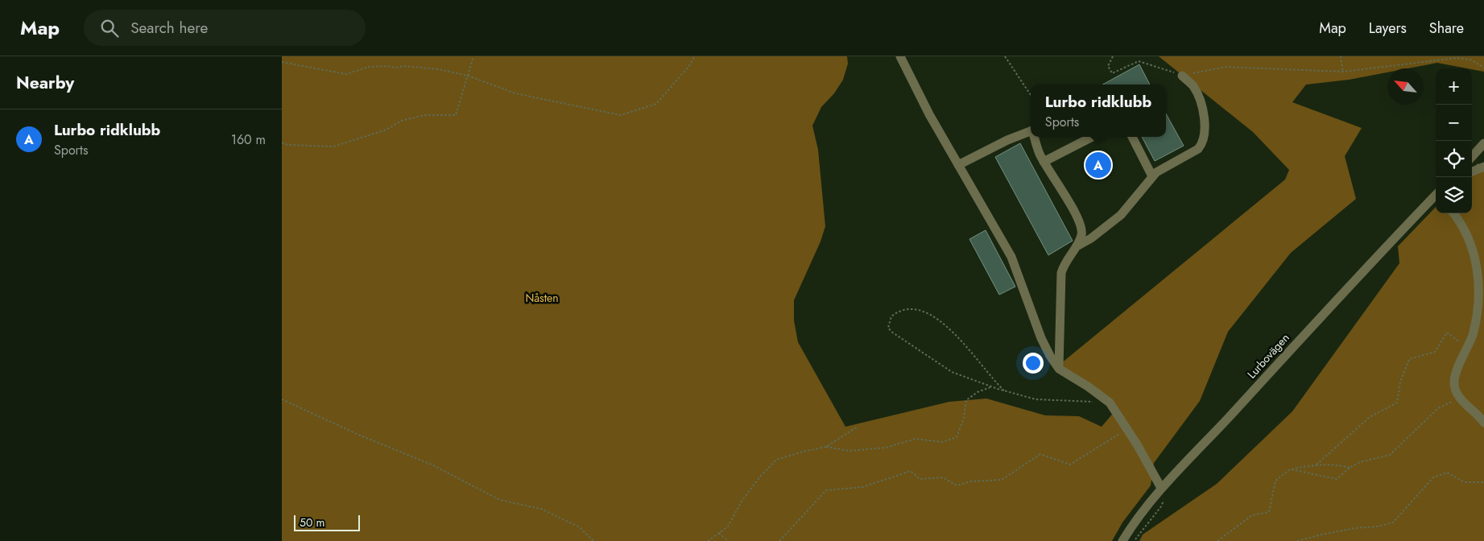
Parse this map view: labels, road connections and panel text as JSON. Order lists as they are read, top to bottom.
{
  "streets": {
    "street": ["Lurbovägen"]
  },
  "parks": ["Nåsten"],
  "scale_bar": "50 m",
  "north": "top left",
  "page": {
    "header": "Map",
    "search": "Search here",
    "nav": ["Map", "Layers", "Share"],
    "heading": "Nearby",
    "map_buttons": ["+", "−"],
    "popup": ["Lurbo ridklubb", "Sports"],
    "list": [
      {
        "mark": "A",
        "name": "Lurbo ridklubb",
        "note": "Sports",
        "value": "160 m"
      }
    ],
    "pins": "A",
    "scale": "50 m"
  }
}
